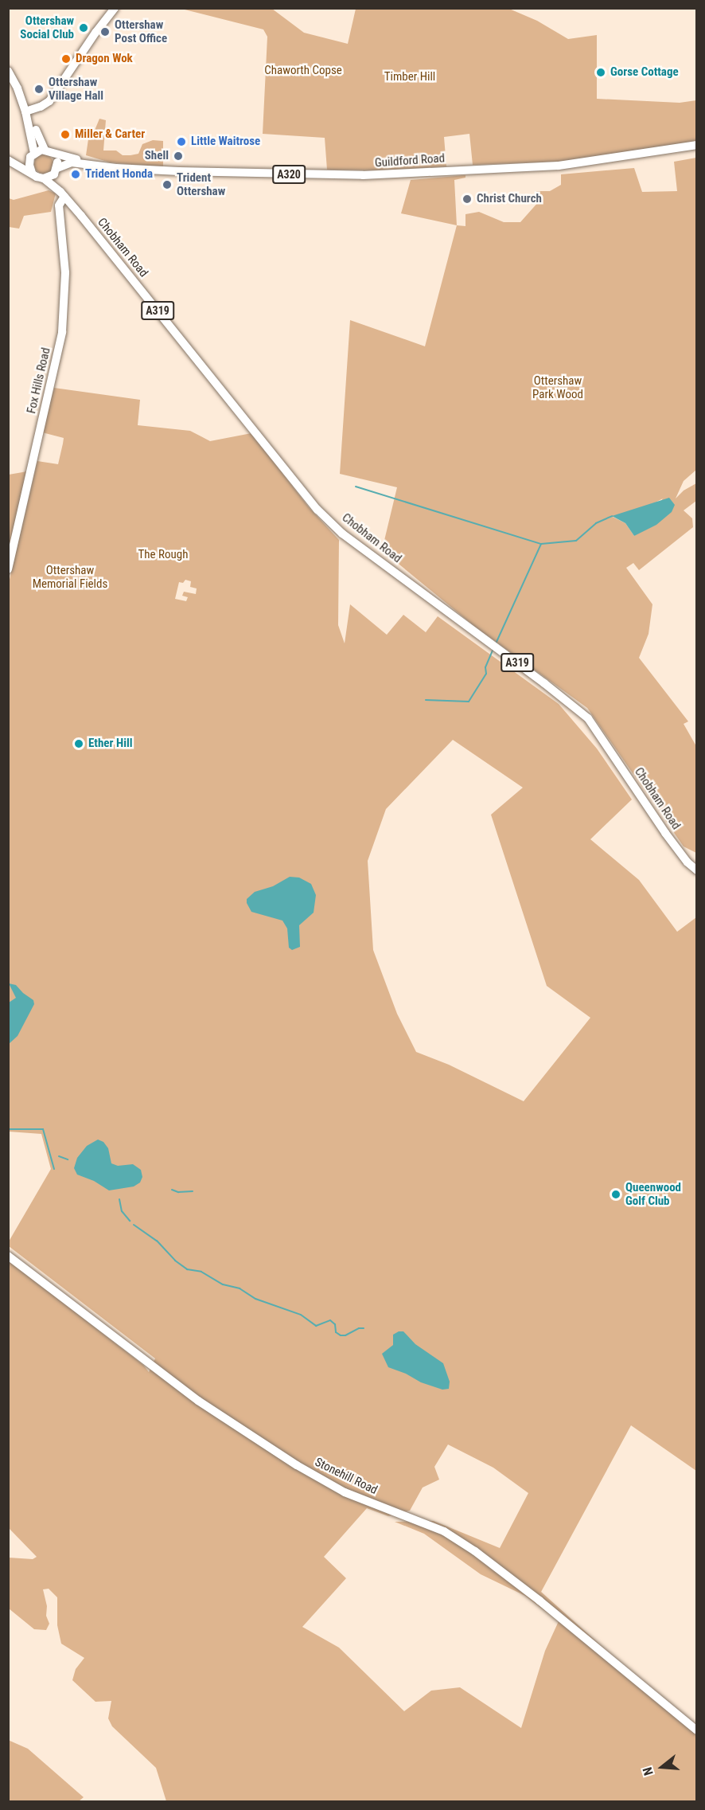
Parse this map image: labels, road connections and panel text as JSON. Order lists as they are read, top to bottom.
{
  "streets": {
    "main road": [
      "Guildford Road",
      "A320",
      "Chobham Road",
      "A319",
      "Fox Hills Road",
      "Stonehill Road"
    ]
  },
  "crossings": [
    ["Guildford Road", "Chobham Road"],
    ["Chobham Road", "Fox Hills Road"]
  ],
  "parks": [
    "Chaworth Copse",
    "Timber Hill",
    "Ottershaw Park Wood",
    "The Rough",
    "Ottershaw Memorial Fields"
  ],
  "places": [
    "Ottershaw Social Club",
    "Ottershaw Post Office",
    "Dragon Wok",
    "Gorse Cottage",
    "Ottershaw Village Hall",
    "Miller & Carter",
    "Little Waitrose",
    "Shell",
    "Trident Honda",
    "Trident Ottershaw",
    "Christ Church",
    "Ether Hill",
    "Queenwood Golf Club"
  ],
  "north": "left"
}
